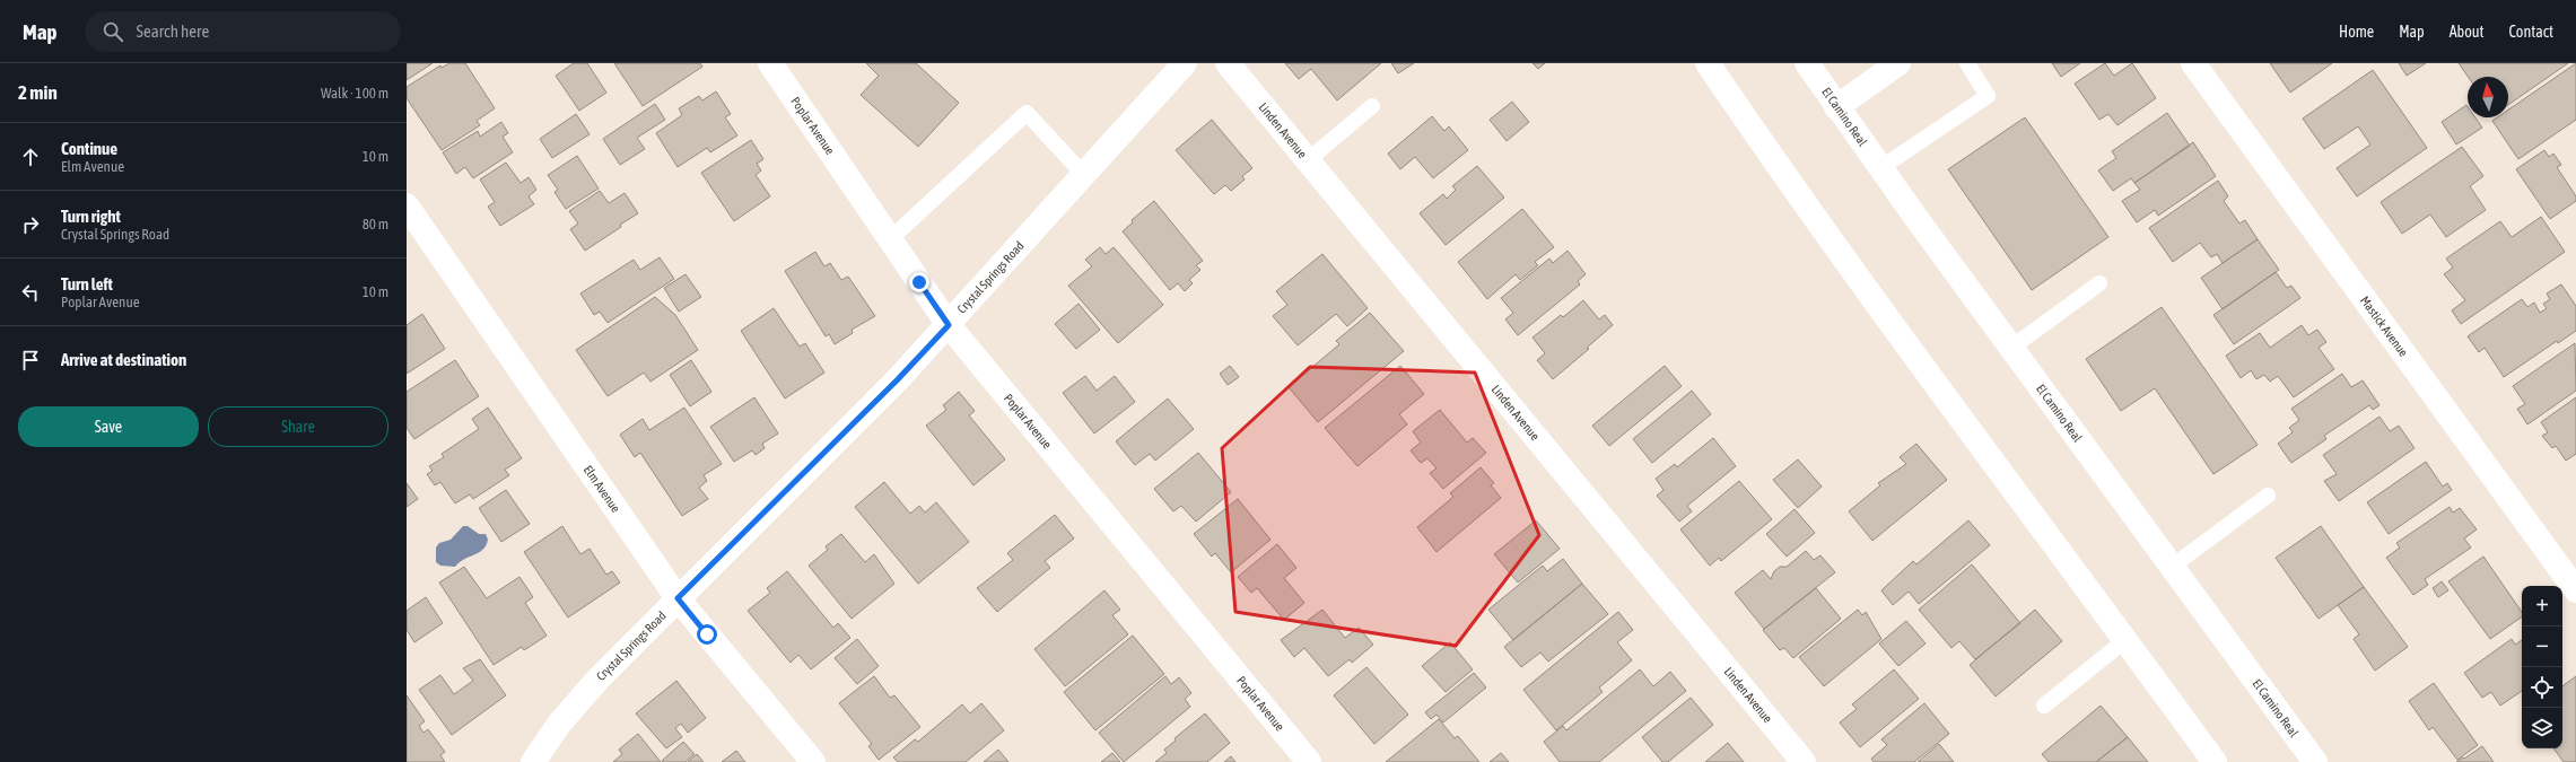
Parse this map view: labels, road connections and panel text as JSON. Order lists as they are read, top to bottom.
{
  "streets": {
    "street": [
      "El Camino Real",
      "Poplar Avenue",
      "Linden Avenue",
      "Crystal Springs Road",
      "Mastick Avenue",
      "Elm Avenue"
    ]
  },
  "crossings": [
    ["Poplar Avenue", "Crystal Springs Road"],
    ["Crystal Springs Road", "Elm Avenue"]
  ],
  "north": "top",
  "page": {
    "header": "Map",
    "search": "Search here",
    "nav": [
      "Home",
      "Map",
      "About",
      "Contact"
    ],
    "heading": ["2 min", "Walk · 100 m"],
    "list": [
      ["Continue", "Elm Avenue", "10 m"],
      ["Turn right", "Crystal Springs Road", "80 m"],
      ["Turn left", "Poplar Avenue", "10 m"],
      "Arrive at destination"
    ],
    "buttons": ["Save", "Share"],
    "map_buttons": ["+", "−"]
  }
}
